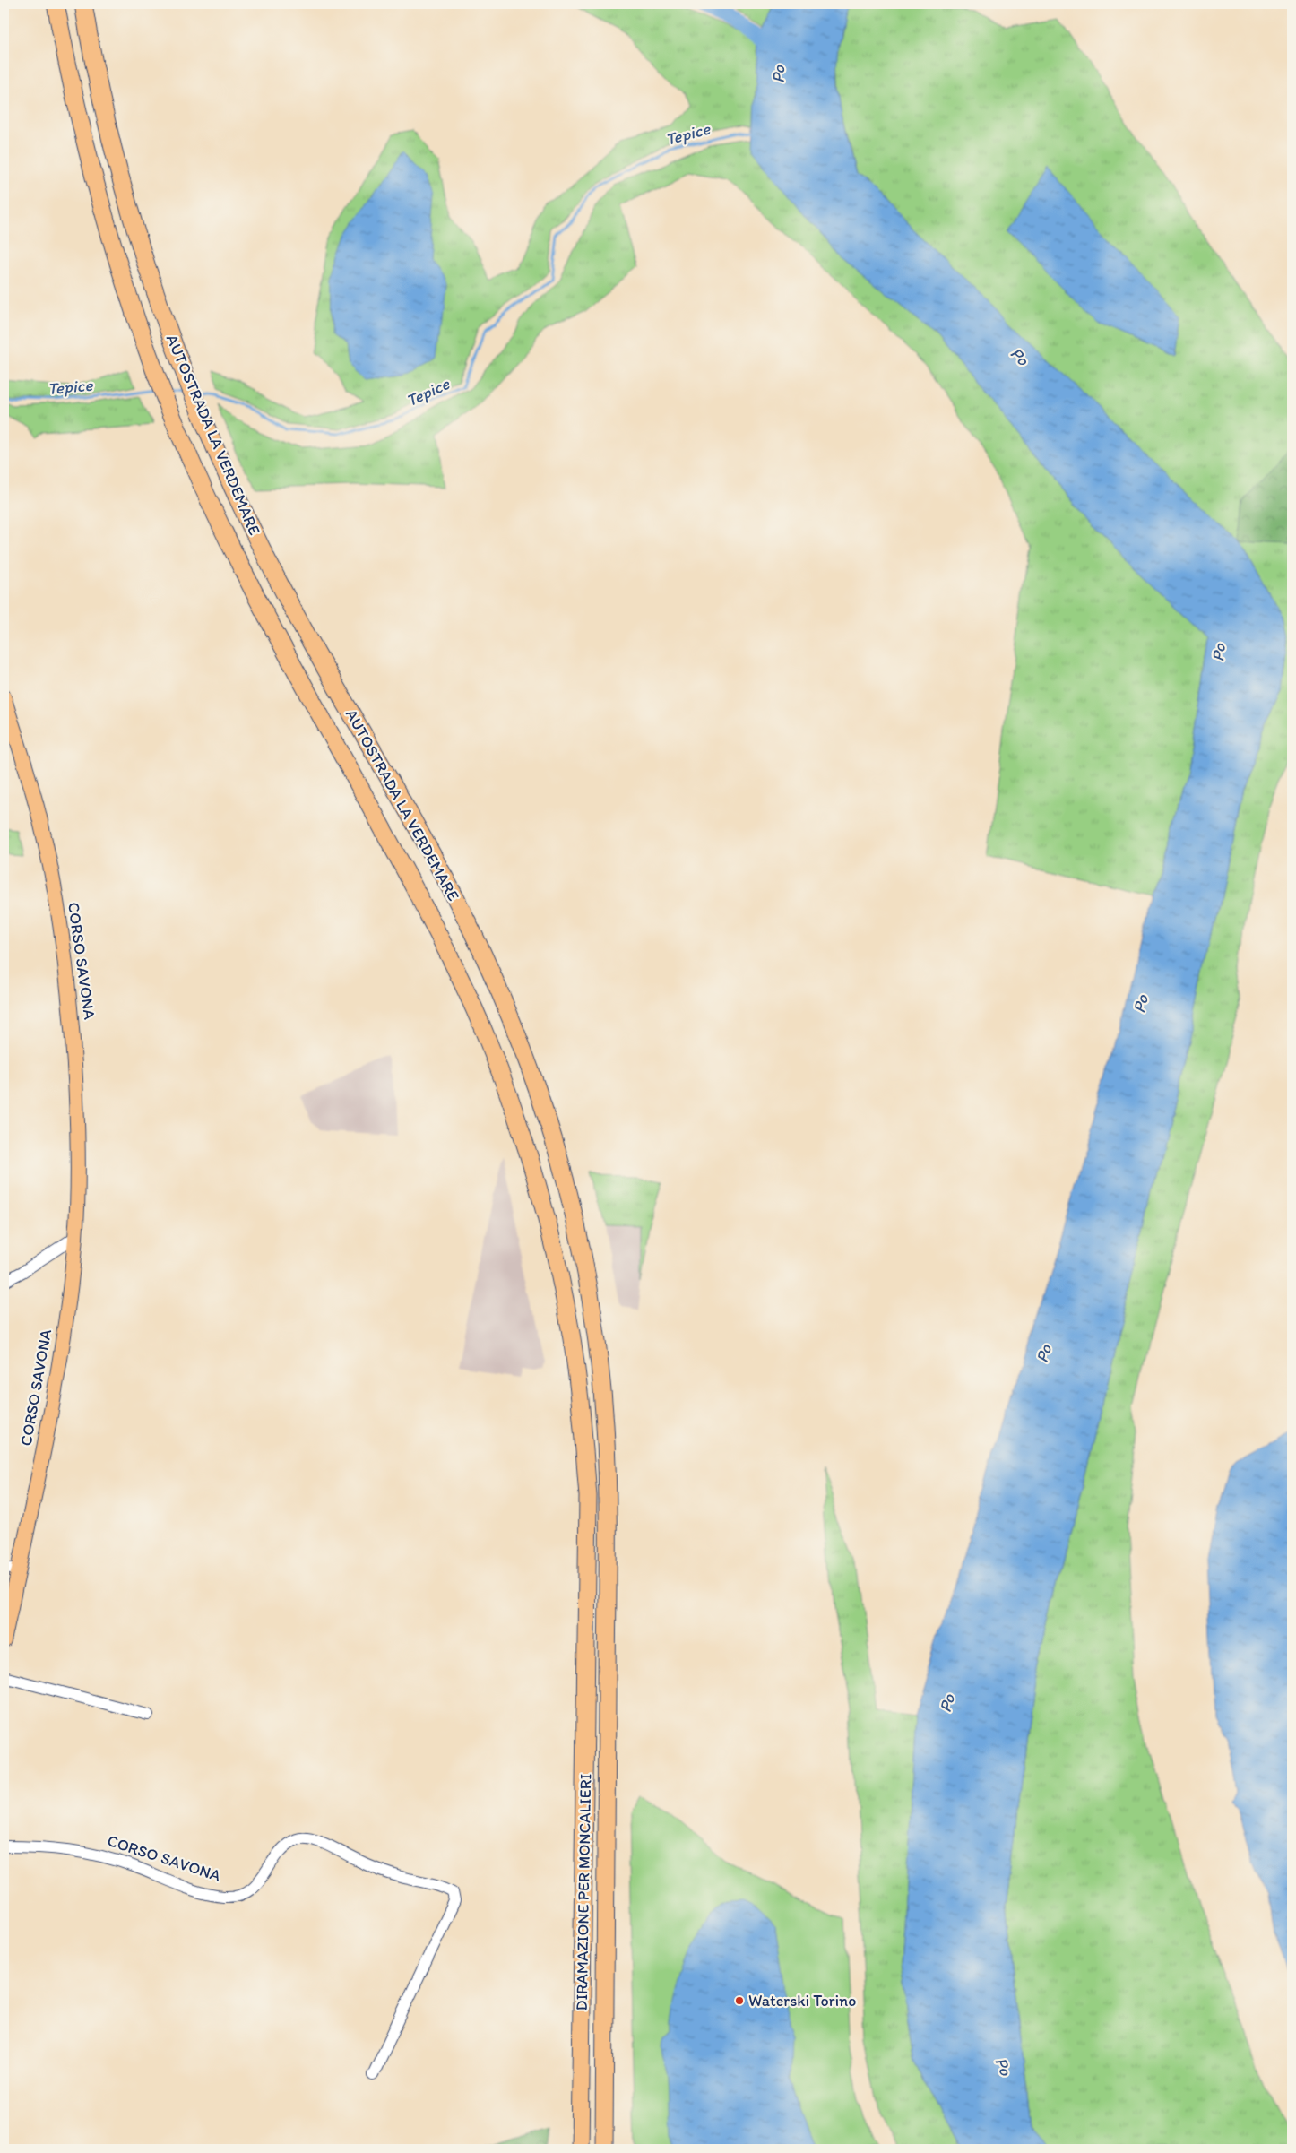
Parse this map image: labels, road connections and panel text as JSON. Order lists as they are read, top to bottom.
{
  "streets": {
    "highway": ["AUTOSTRADA LA VERDEMARE", "DIRAMAZIONE PER MONCALIERI"],
    "main road": ["CORSO SAVONA"]
  },
  "crossings": [
    ["AUTOSTRADA LA VERDEMARE", "DIRAMAZIONE PER MONCALIERI"]
  ],
  "water": ["Po", "Tepice"],
  "places": ["Waterski Torino"]
}
